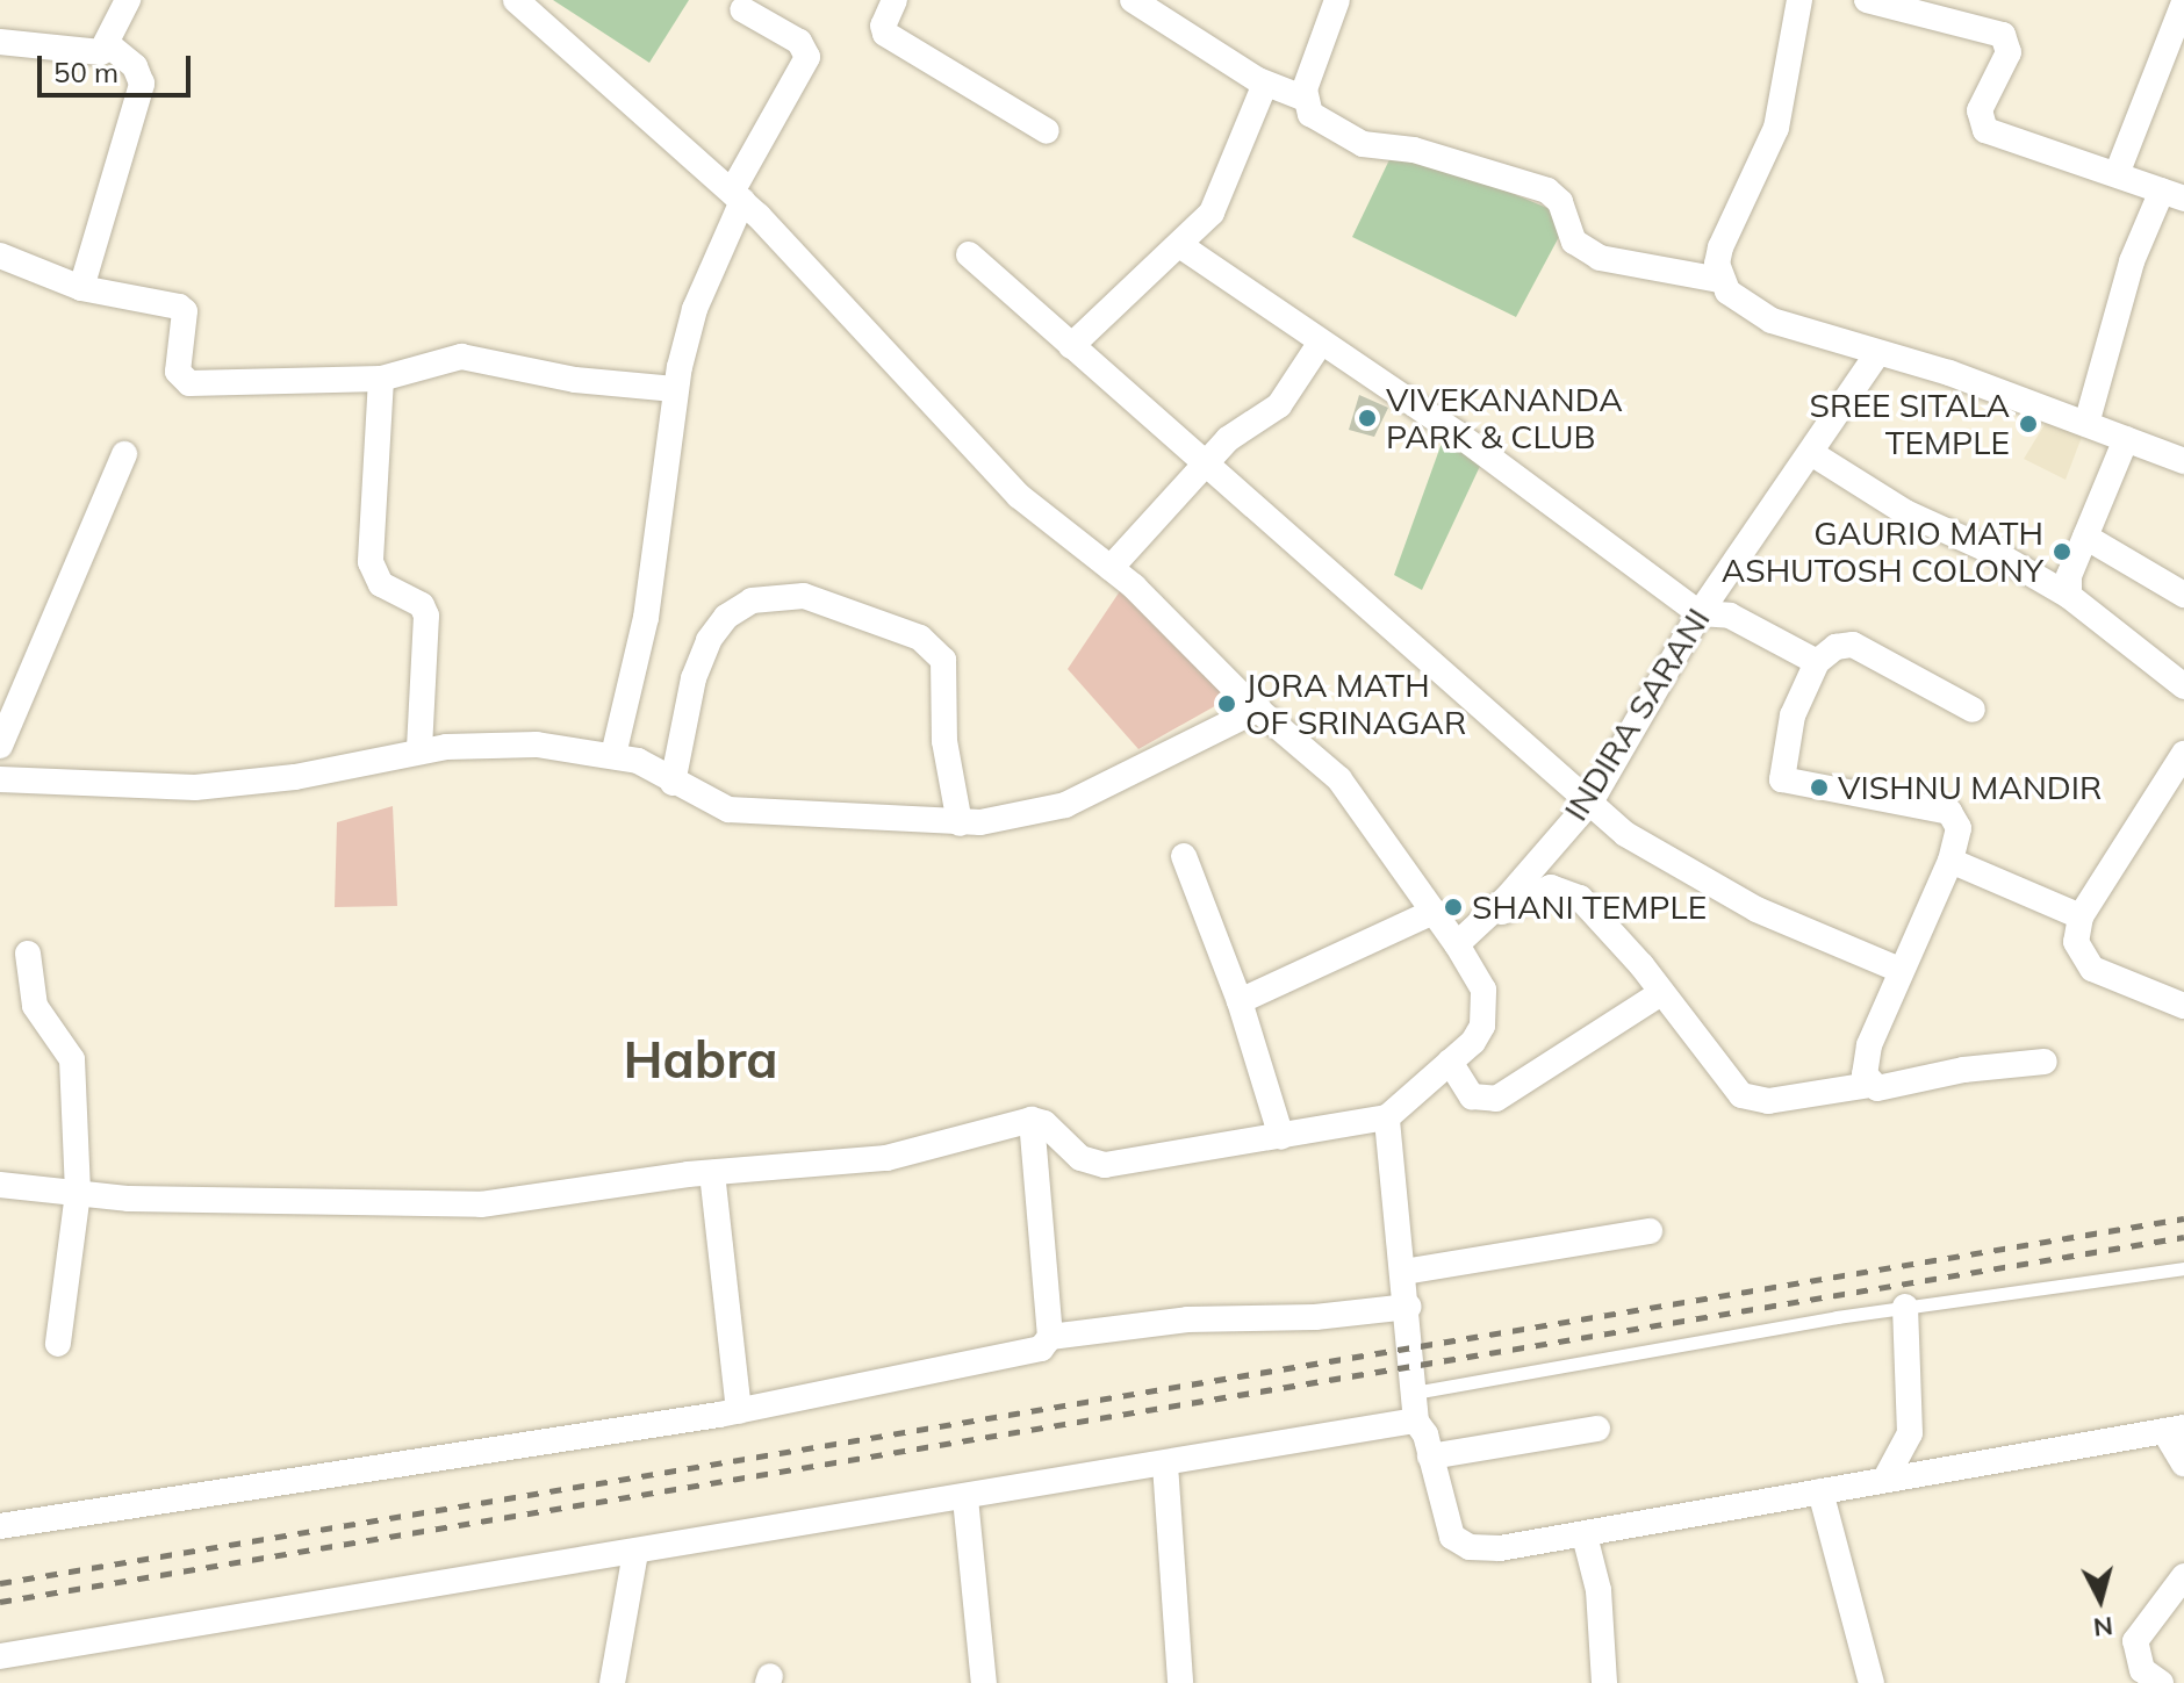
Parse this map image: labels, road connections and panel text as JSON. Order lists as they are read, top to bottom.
{
  "streets": {
    "street": ["INDIRA SARANI"]
  },
  "districts": ["Habra"],
  "places": [
    "VIVEKANANDA PARK & CLUB",
    "SREE SITALA TEMPLE",
    "GAURIO MATH ASHUTOSH COLONY",
    "JORA MATH OF SRINAGAR",
    "VISHNU MANDIR",
    "SHANI TEMPLE"
  ],
  "scale_bar": "50 m",
  "north": "bottom"
}
